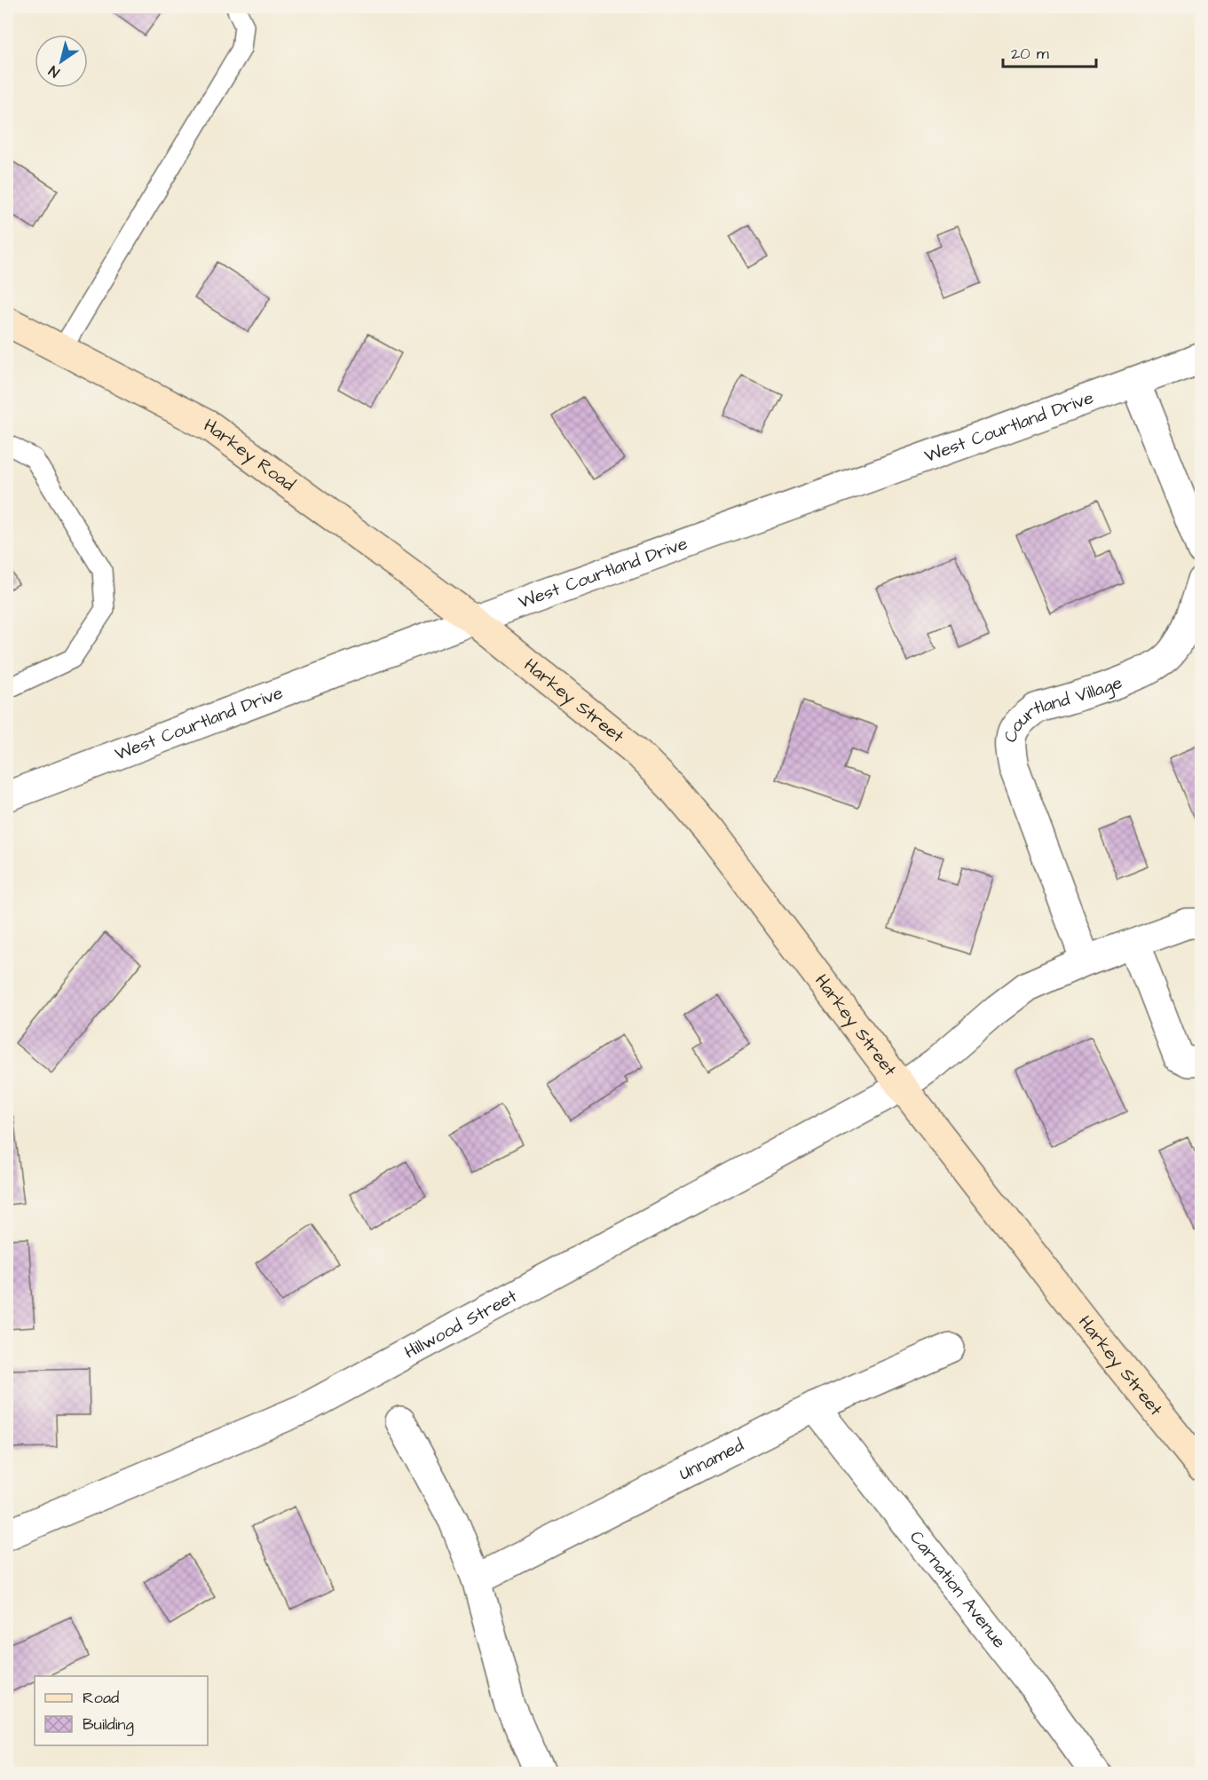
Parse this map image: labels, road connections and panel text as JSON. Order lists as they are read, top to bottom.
{
  "streets": {
    "street": [
      "West Courtland Drive",
      "Harkey Road",
      "Harkey Street",
      "Courtland Village",
      "Hillwood Street",
      "Unnamed",
      "Carnation Avenue"
    ]
  },
  "crossings": [
    ["West Courtland Drive", "Harkey Road"],
    ["West Courtland Drive", "Harkey Street"],
    ["Harkey Road", "Harkey Street"],
    ["Harkey Street", "Hillwood Street"],
    ["Unnamed", "Carnation Avenue"]
  ],
  "legend": ["Road", "Building"],
  "scale_bar": "20 m",
  "north": "bottom left"
}
